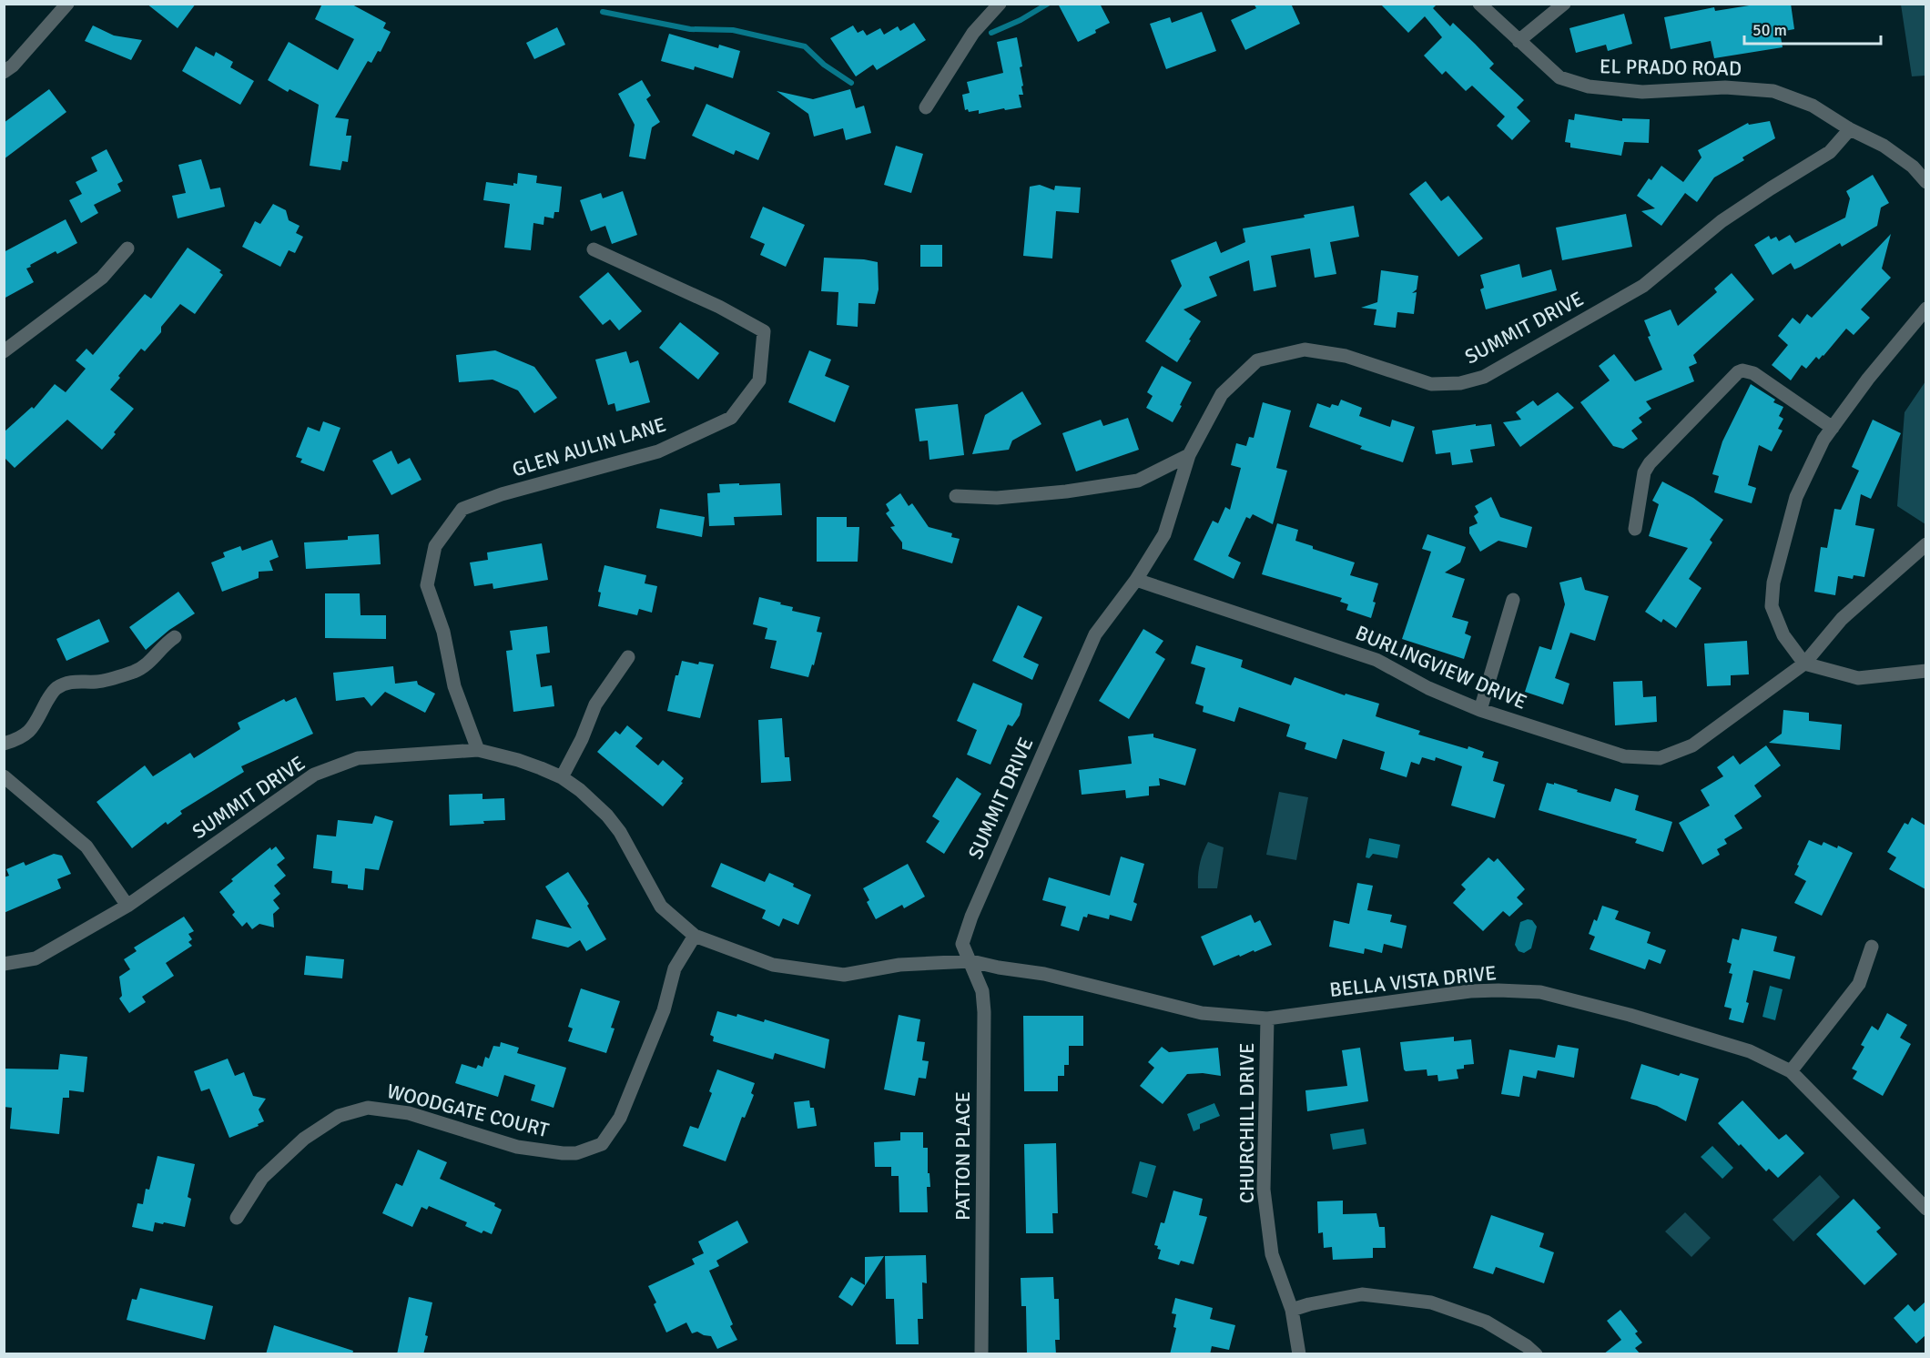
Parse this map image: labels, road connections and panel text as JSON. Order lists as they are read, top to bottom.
{
  "streets": {
    "street": [
      "EL PRADO ROAD",
      "SUMMIT DRIVE",
      "GLEN AULIN LANE",
      "BURLINGVIEW DRIVE",
      "BELLA VISTA DRIVE",
      "WOODGATE COURT",
      "CHURCHILL DRIVE",
      "PATTON PLACE"
    ]
  },
  "crossings": [
    ["EL PRADO ROAD", "SUMMIT DRIVE"],
    ["SUMMIT DRIVE", "GLEN AULIN LANE"],
    ["SUMMIT DRIVE", "BURLINGVIEW DRIVE"],
    ["SUMMIT DRIVE", "BELLA VISTA DRIVE"],
    ["SUMMIT DRIVE", "WOODGATE COURT"],
    ["SUMMIT DRIVE", "PATTON PLACE"],
    ["BELLA VISTA DRIVE", "CHURCHILL DRIVE"],
    ["BELLA VISTA DRIVE", "PATTON PLACE"]
  ],
  "scale_bar": "50 m"
}
